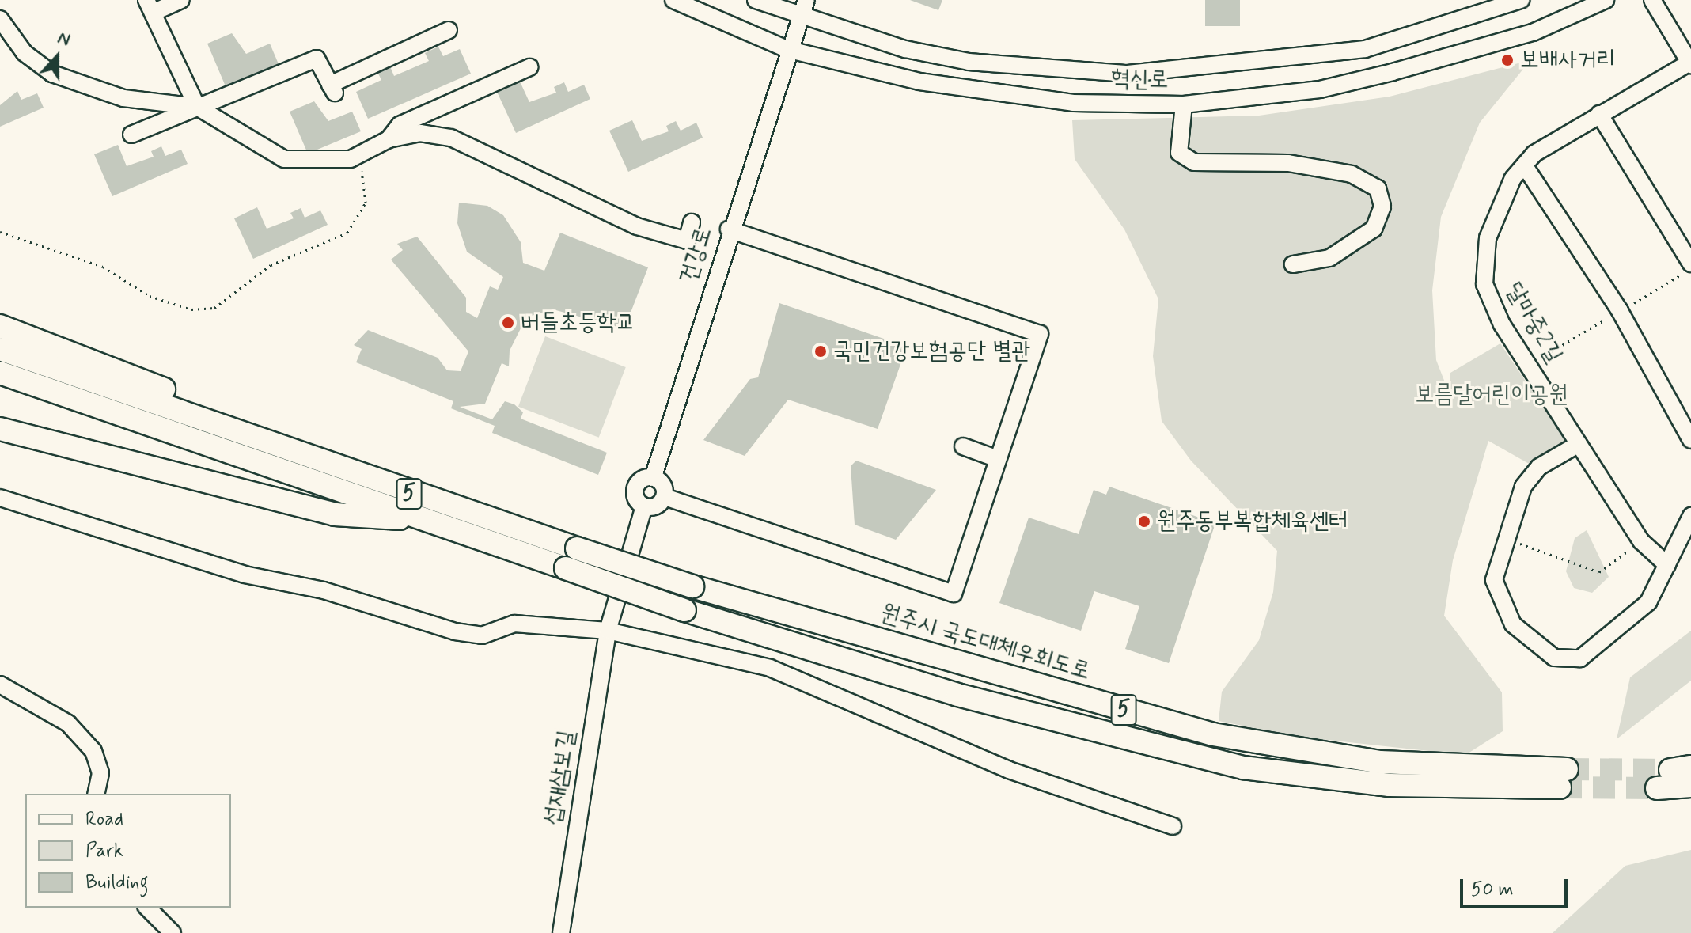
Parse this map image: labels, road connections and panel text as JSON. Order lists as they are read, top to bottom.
{
  "streets": {
    "highway": ["5", "원주시 국도대체우회도로"],
    "street": [
      "혁신로",
      "건강로",
      "달마중2길",
      "섭재삼보길"
    ]
  },
  "crossings": [
    ["혁신로", "건강로"],
    ["5", "원주시 국도대체우회도로"]
  ],
  "parks": ["보름달어린이공원"],
  "places": [
    "보배사거리",
    "버들초등학교",
    "국민건강보험공단 별관",
    "원주동부복합체육센터"
  ],
  "legend": ["Road", "Park", "Building"],
  "scale_bar": "50 m",
  "north": "top"
}
